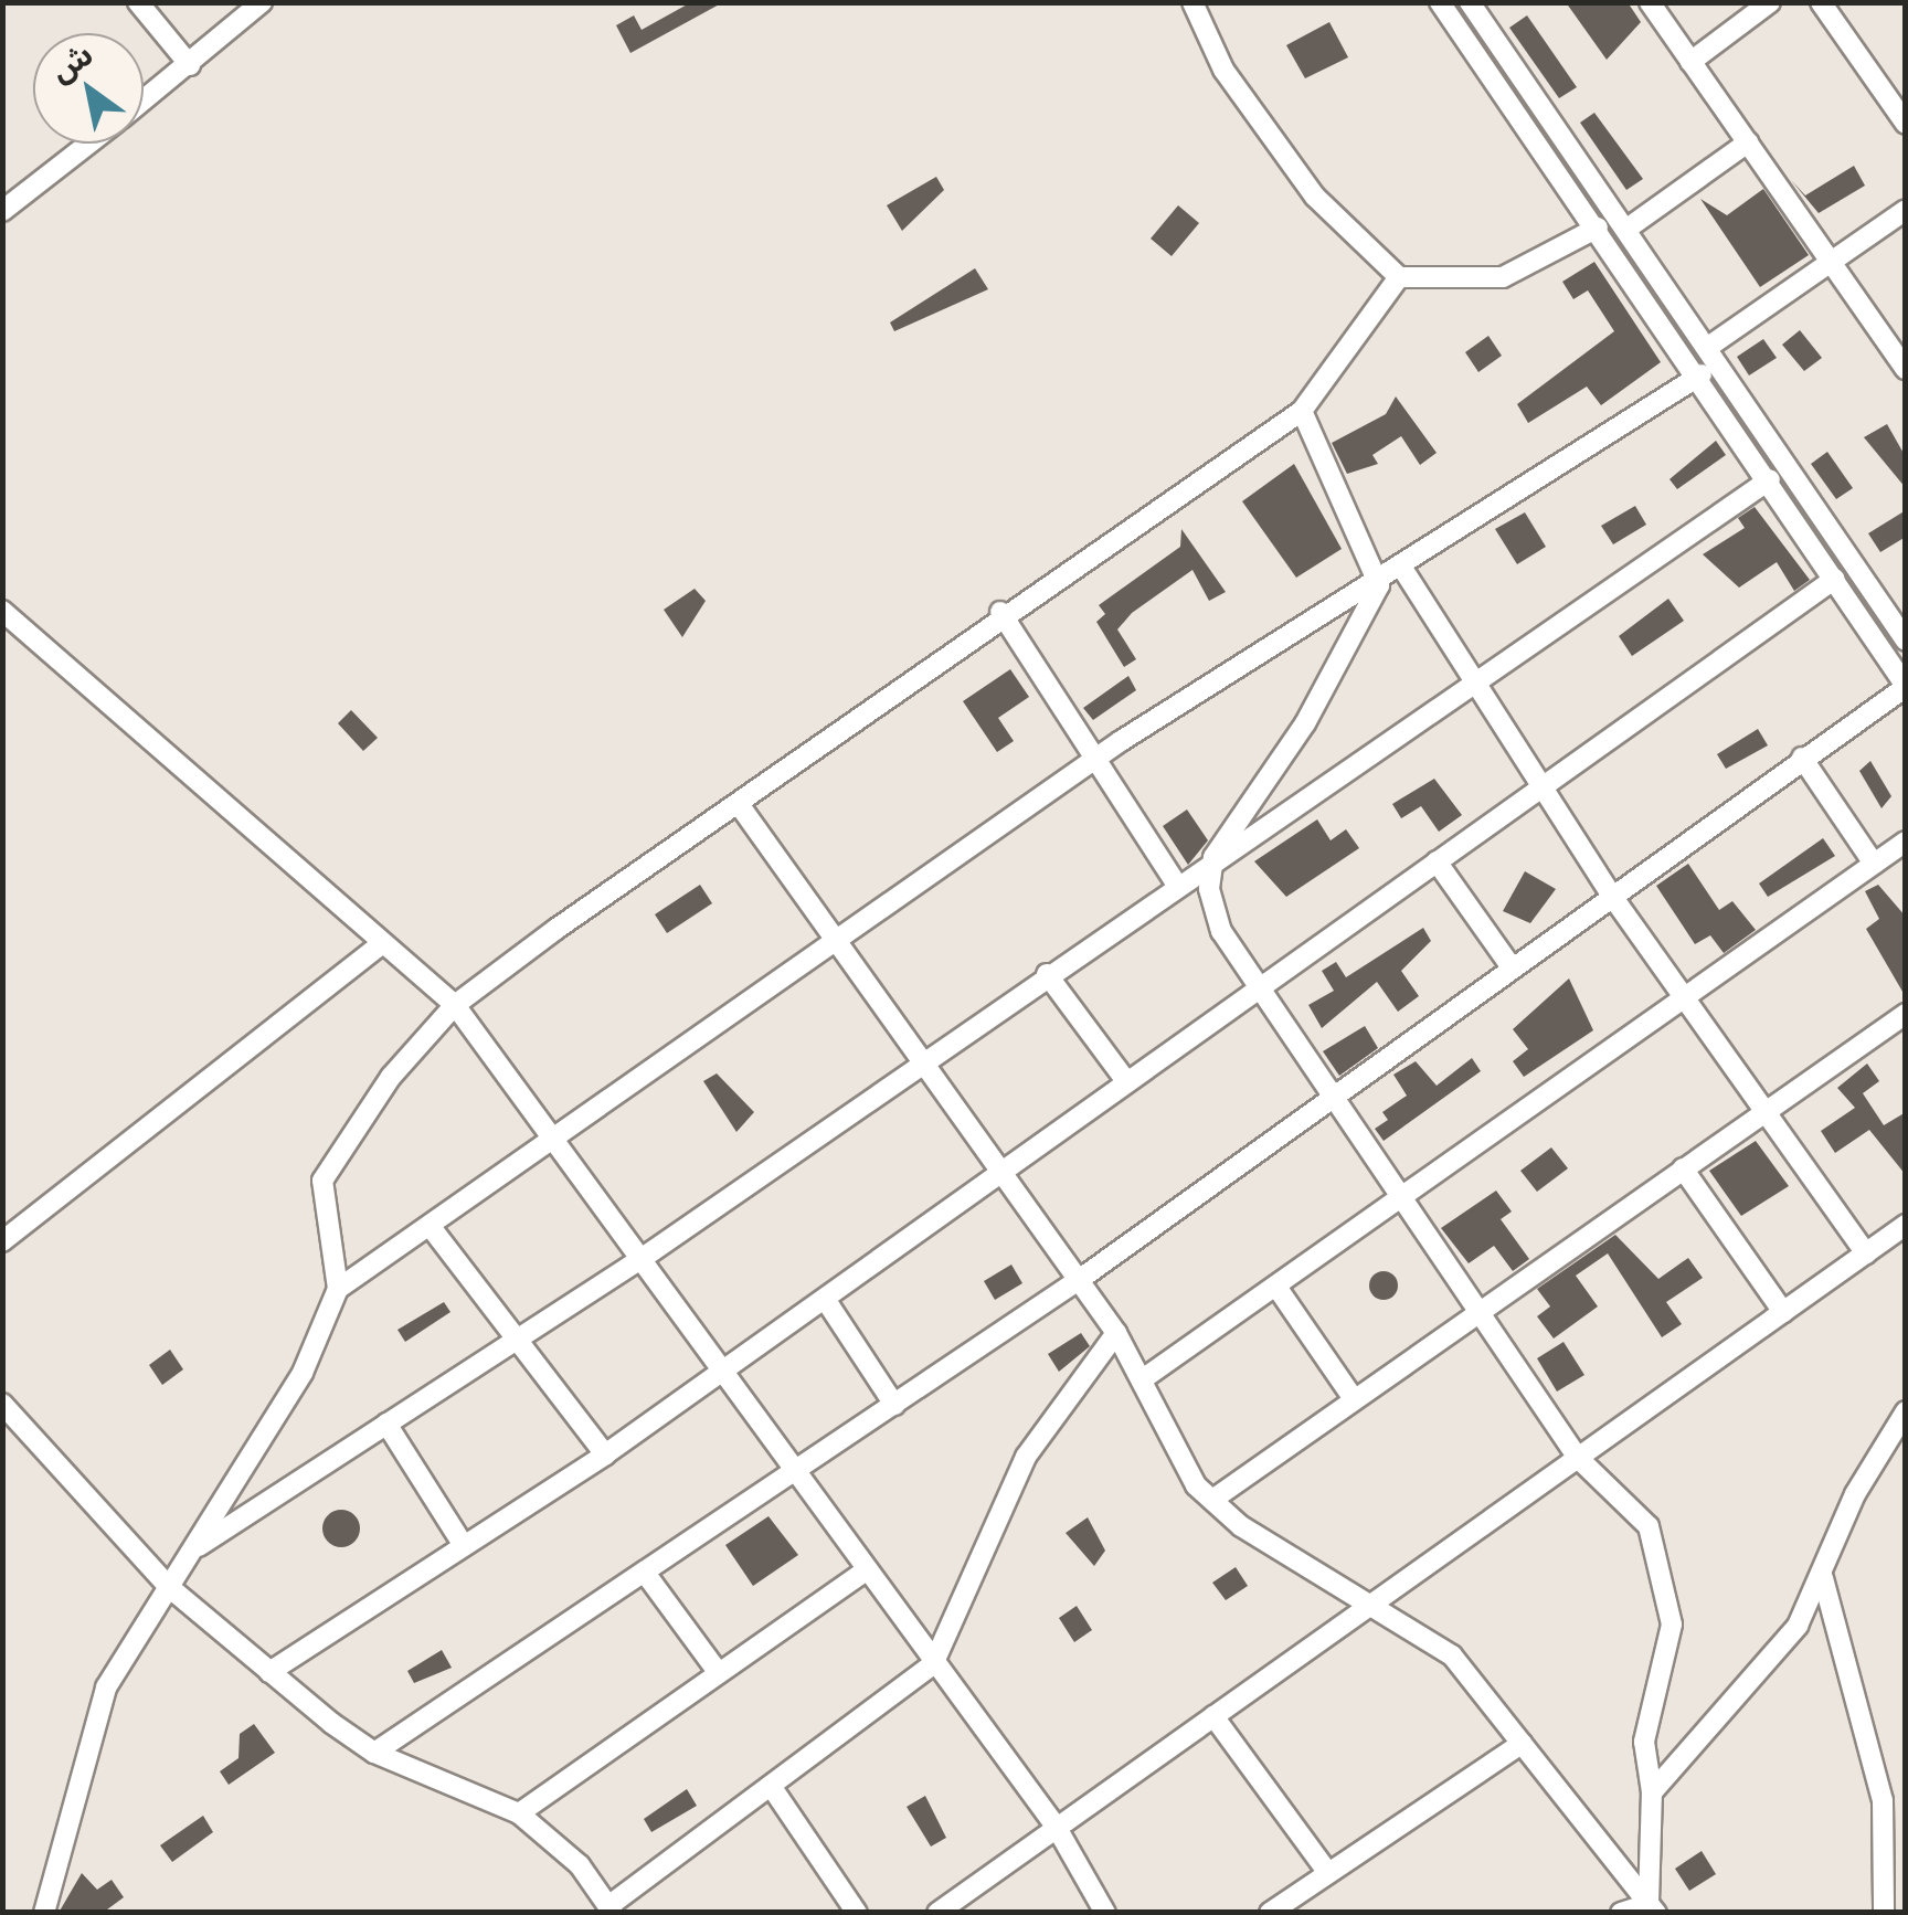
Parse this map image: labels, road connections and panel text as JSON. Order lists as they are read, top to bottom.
{
  "north": "top left"
}
